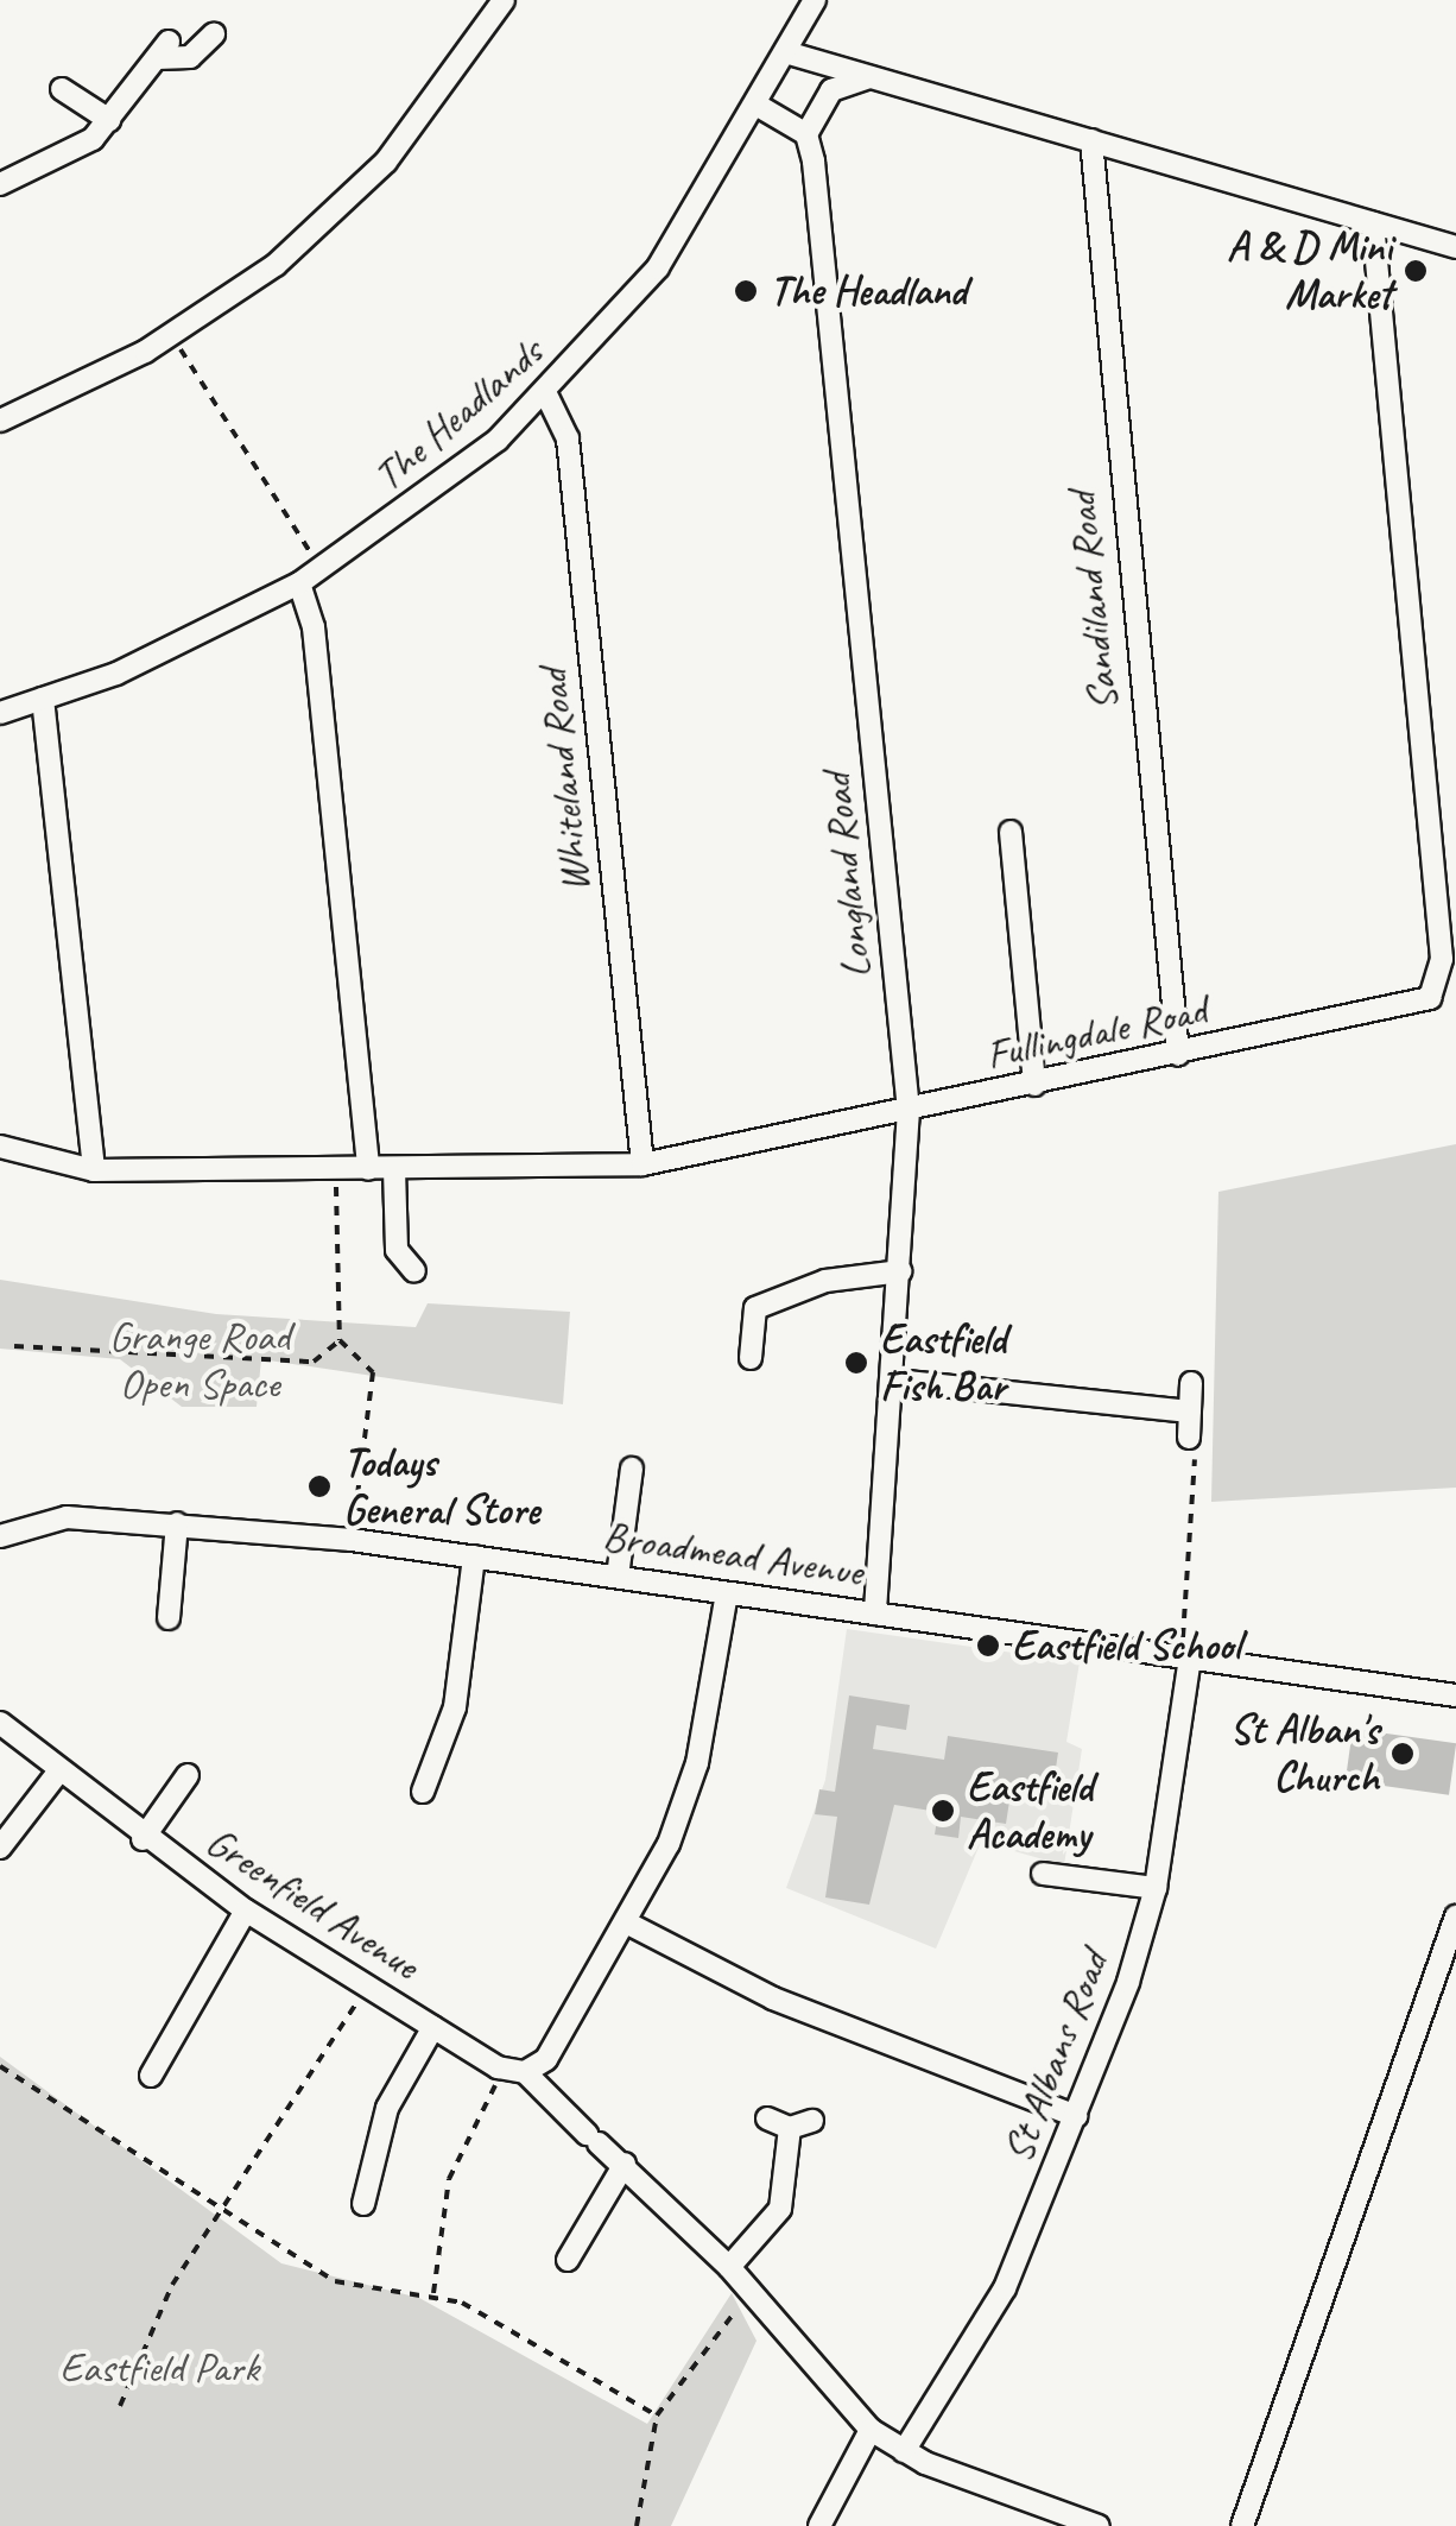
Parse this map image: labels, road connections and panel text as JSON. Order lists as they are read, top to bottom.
{
  "streets": {
    "street": [
      "The Headlands",
      "Sandiland Road",
      "Whiteland Road",
      "Longland Road",
      "Fullingdale Road",
      "Broadmead Avenue",
      "Greenfield Avenue",
      "St Albans Road"
    ]
  },
  "crossings": [
    ["The Headlands", "Whiteland Road"],
    ["Sandiland Road", "Fullingdale Road"],
    ["Whiteland Road", "Fullingdale Road"],
    ["Longland Road", "Fullingdale Road"],
    ["Longland Road", "Broadmead Avenue"],
    ["Broadmead Avenue", "St Albans Road"],
    ["Greenfield Avenue", "St Albans Road"]
  ],
  "parks": ["Grange Road Open Space", "Eastfield Park"],
  "places": [
    "A & D Mini Market",
    "The Headland",
    "Eastfield Fish Bar",
    "Todays General Store",
    "Eastfield School",
    "St Alban's Church",
    "Eastfield Academy"
  ]
}
